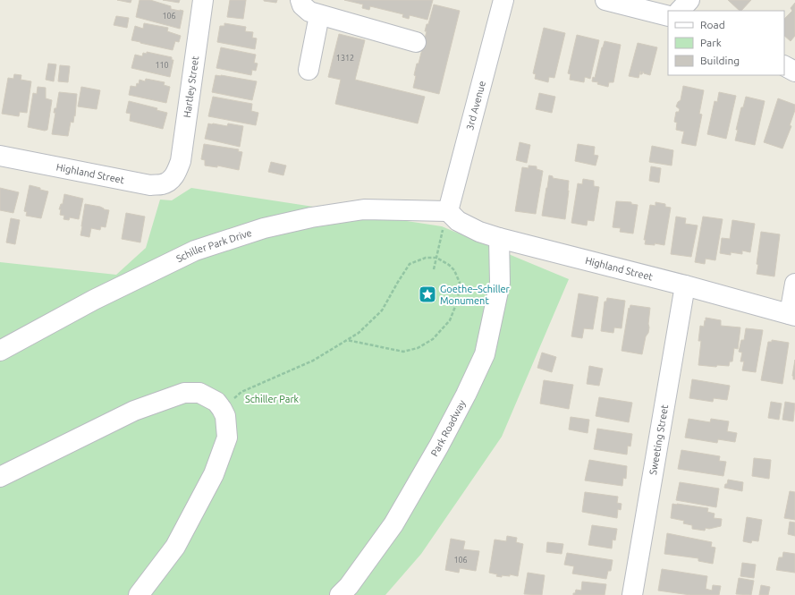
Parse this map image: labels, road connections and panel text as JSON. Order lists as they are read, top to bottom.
{
  "streets": {
    "street": [
      "Hartley Street",
      "3rd Avenue",
      "Highland Street",
      "Schiller Park Drive",
      "Park Roadway",
      "Sweeting Street"
    ]
  },
  "crossings": [
    ["Hartley Street", "Highland Street"],
    ["3rd Avenue", "Highland Street"],
    ["3rd Avenue", "Schiller Park Drive"],
    ["Highland Street", "Schiller Park Drive"],
    ["Highland Street", "Park Roadway"],
    ["Highland Street", "Sweeting Street"]
  ],
  "parks": ["Schiller Park"],
  "places": {
    "place": ["Goethe–Schiller Monument"]
  },
  "house_numbers": [
    "106",
    "1312",
    "110",
    "106"
  ],
  "legend": ["Road", "Park", "Building"]
}
